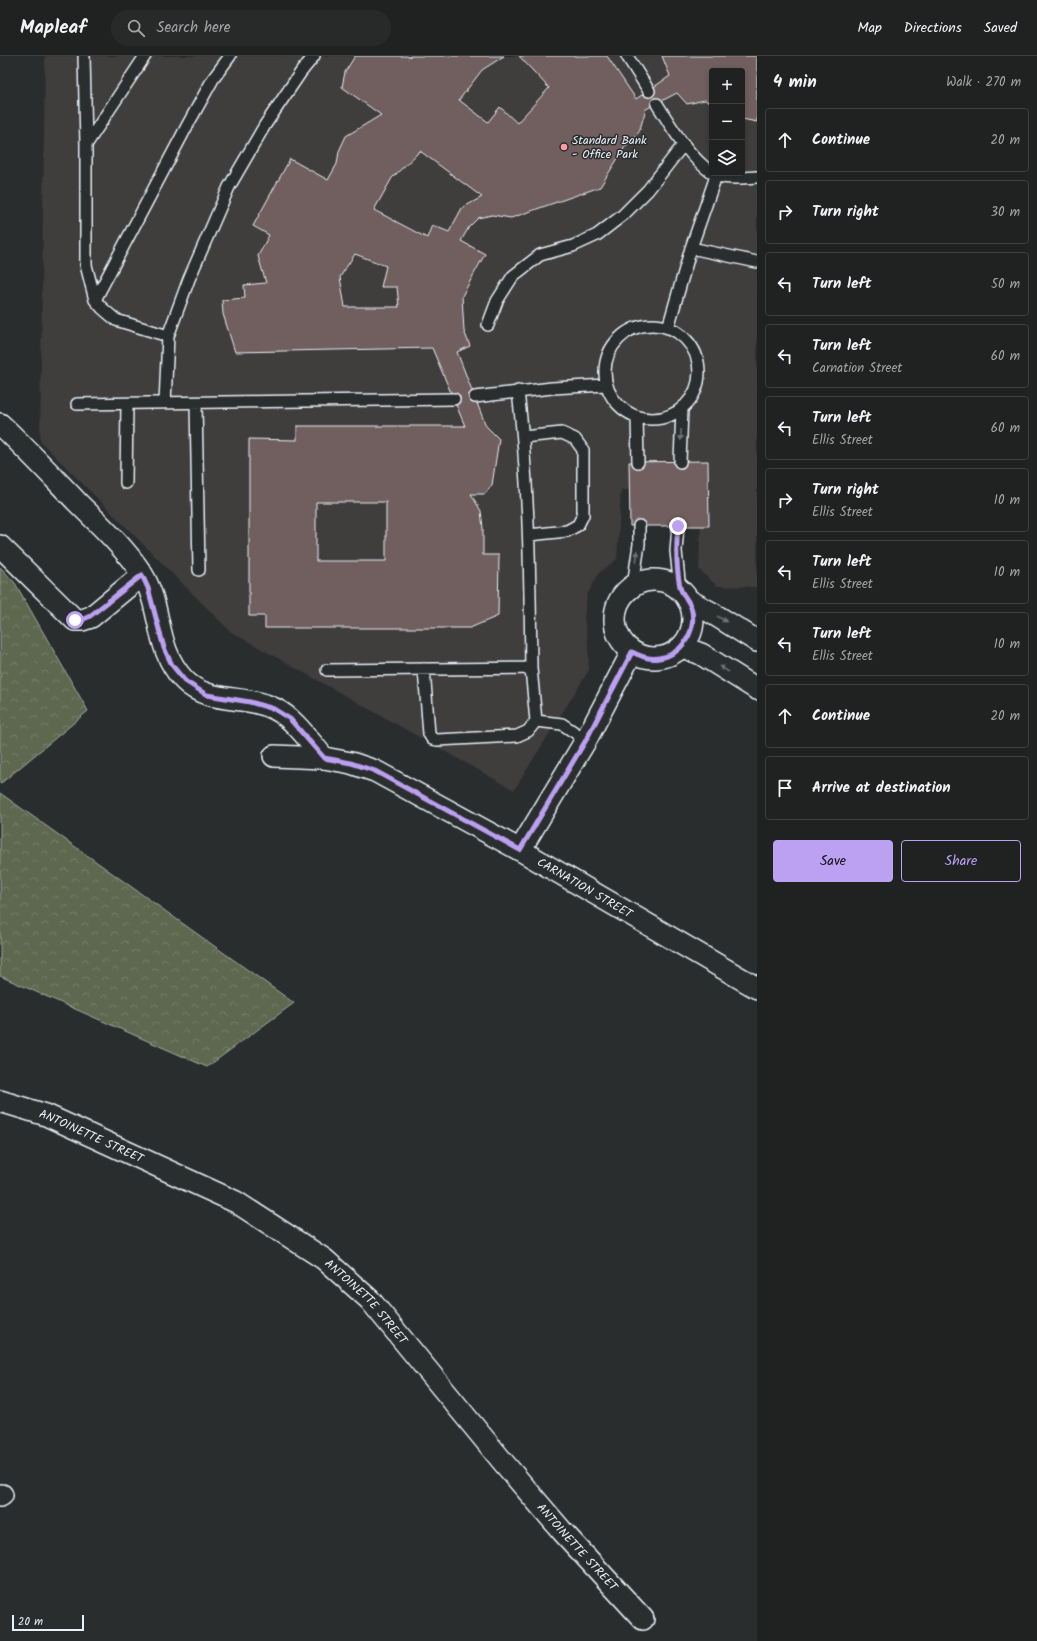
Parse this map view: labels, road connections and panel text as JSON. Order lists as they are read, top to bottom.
{
  "streets": {
    "street": ["CARNATION STREET", "ANTOINETTE STREET"]
  },
  "places": ["Standard Bank - Office Park"],
  "scale_bar": "20 m",
  "page": {
    "header": "Mapleaf",
    "search": "Search here",
    "nav": ["Map", "Directions", "Saved"],
    "heading": ["4 min", "Walk · 270 m"],
    "map_buttons": ["+", "−"],
    "list": [
      ["Continue", "20 m"],
      ["Turn right", "30 m"],
      ["Turn left", "50 m"],
      ["Turn left", "Carnation Street", "60 m"],
      ["Turn left", "Ellis Street", "60 m"],
      ["Turn right", "Ellis Street", "10 m"],
      ["Turn left", "Ellis Street", "10 m"],
      ["Turn left", "Ellis Street", "10 m"],
      ["Continue", "20 m"],
      "Arrive at destination"
    ],
    "buttons": ["Save", "Share"],
    "scale": "20 m"
  }
}
